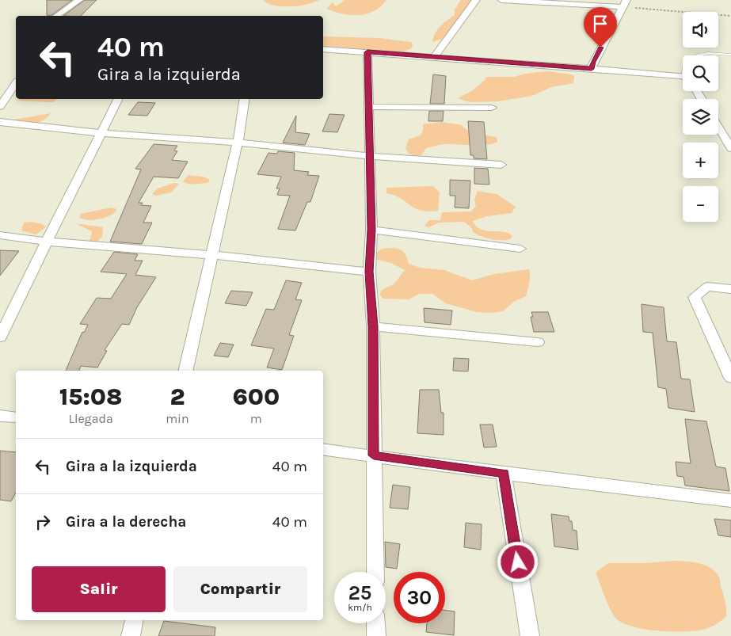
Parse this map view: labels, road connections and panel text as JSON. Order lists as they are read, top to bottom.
{
  "page": {
    "map_buttons": ["+", "−"],
    "turn": ["40 m", "Gira a la izquierda"],
    "eta": [
      "15:08",
      "Llegada",
      "2",
      "min",
      "600",
      "m"
    ],
    "list": [
      {
        "name": "Gira a la izquierda",
        "value": "40 m"
      },
      {
        "name": "Gira a la derecha",
        "value": "40 m"
      }
    ],
    "buttons": ["Salir", "Compartir"],
    "speed": "25 km/h",
    "limit": "30"
  }
}
